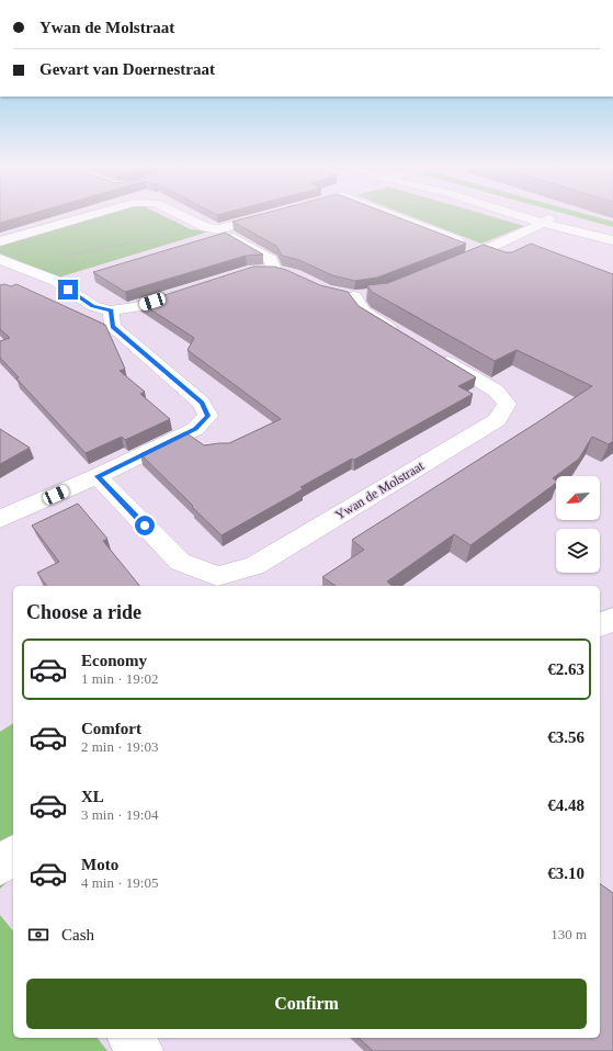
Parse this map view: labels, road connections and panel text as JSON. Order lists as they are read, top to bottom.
{
  "streets": {
    "street": ["Ywan de Molstraat"]
  },
  "north": "bottom left",
  "page": {
    "banner": ["Ywan de Molstraat", "Gevart van Doernestraat"],
    "heading": "Choose a ride",
    "list": [
      {
        "name": "Economy",
        "note": "1 min · 19:02",
        "value": "€2.63"
      },
      {
        "name": "Comfort",
        "note": "2 min · 19:03",
        "value": "€3.56"
      },
      {
        "name": "XL",
        "note": "3 min · 19:04",
        "value": "€4.48"
      },
      {
        "name": "Moto",
        "note": "4 min · 19:05",
        "value": "€3.10"
      }
    ],
    "pay": ["Cash", "130 m"],
    "buttons": "Confirm"
  }
}
